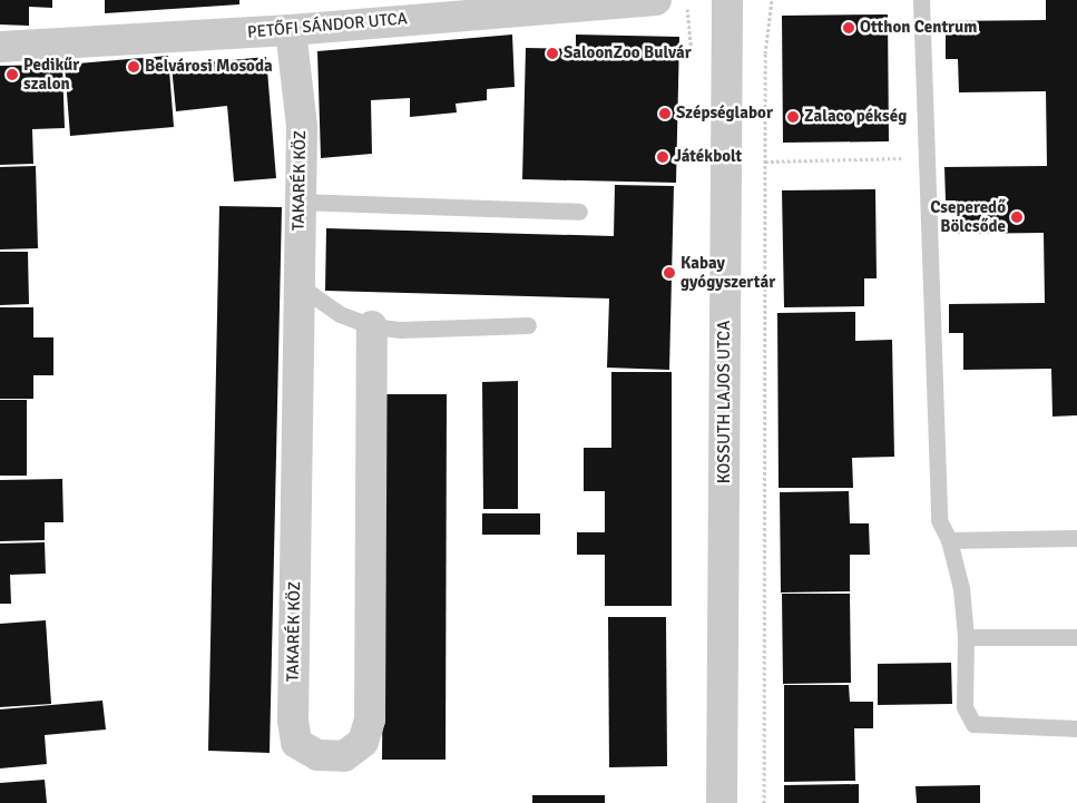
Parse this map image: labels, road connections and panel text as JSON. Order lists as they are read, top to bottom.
{
  "streets": {
    "street": ["PETŐFI SÁNDOR UTCA", "TAKARÉK KÖZ", "KOSSUTH LAJOS UTCA"]
  },
  "crossings": [
    ["PETŐFI SÁNDOR UTCA", "TAKARÉK KÖZ"]
  ],
  "places": [
    "Otthon Centrum",
    "SaloonZoo Bulvár",
    "Belvárosi Mosoda",
    "Pedikűr szalon",
    "Szépséglabor",
    "Zalaco pékség",
    "Játékbolt",
    "Cseperedő Bölcsőde",
    "Kabay gyógyszertár"
  ]
}
